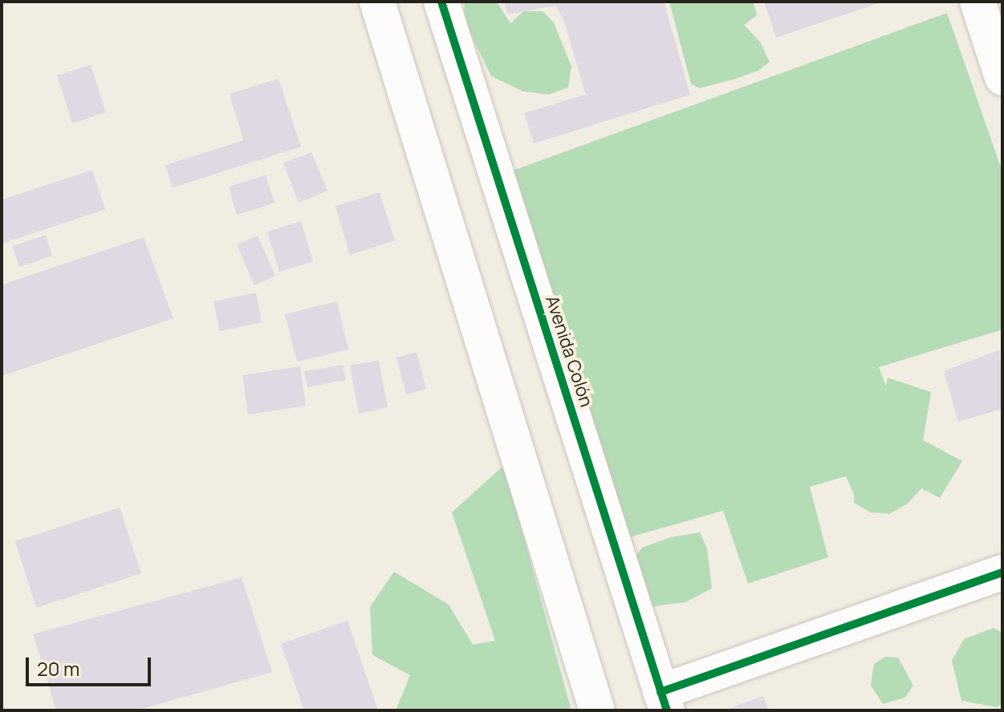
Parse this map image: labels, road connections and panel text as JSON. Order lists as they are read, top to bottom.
{
  "streets": {
    "street": ["Avenida Colón"]
  },
  "scale_bar": "20 m"
}
